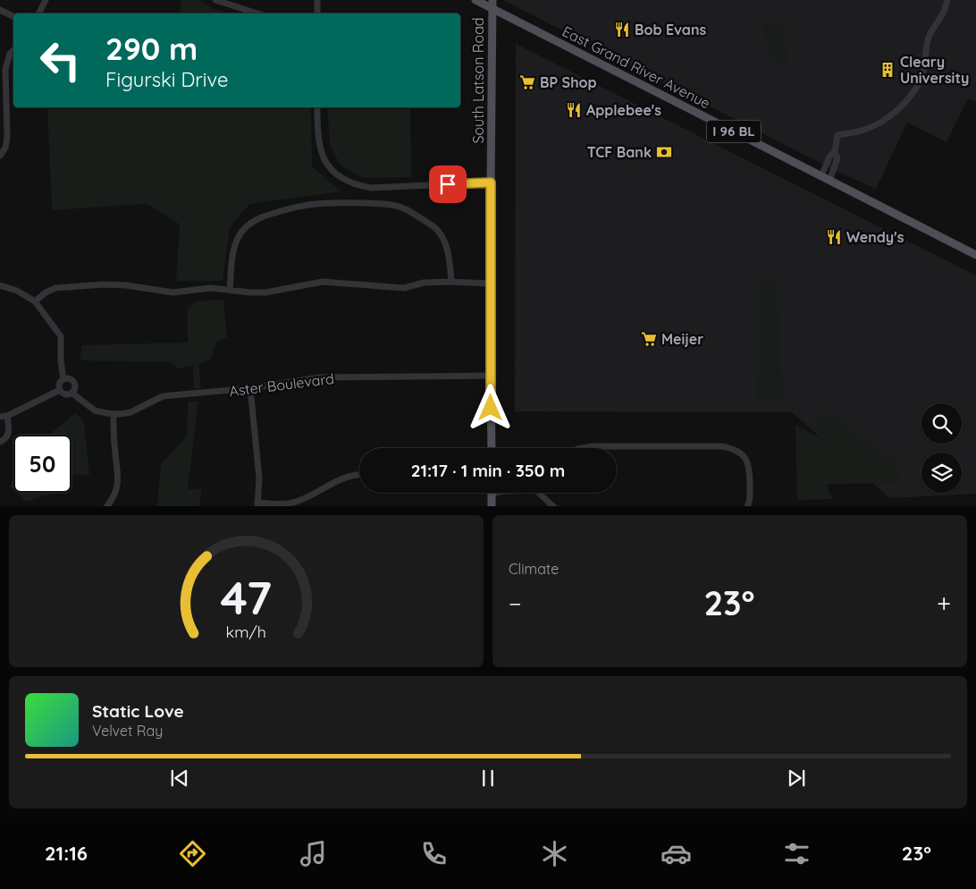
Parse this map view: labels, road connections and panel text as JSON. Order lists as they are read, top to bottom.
{
  "streets": {
    "main road": ["East Grand River Avenue", "South Latson Road", "I 96 BL"],
    "street": ["Aster Boulevard"]
  },
  "crossings": [
    ["East Grand River Avenue", "South Latson Road"],
    ["South Latson Road", "Aster Boulevard"]
  ],
  "places": {
    "restaurant": ["Bob Evans", "Applebee's", "Wendy's"],
    "building": ["Cleary University"],
    "supermarket": ["BP Shop", "Meijer"],
    "bank": ["TCF Bank"]
  },
  "page": {
    "turn": ["290 m", "Figurski Drive"],
    "limit": "50",
    "trip": "21:17 · 1 min · 350 m",
    "tile": "Climate",
    "heat": ["−", "23°", "+"],
    "song": ["Static Love", "Velvet Ray"],
    "tabs": ["21:16", "23°"],
    "gauge": ["47", "km/h"]
  }
}
